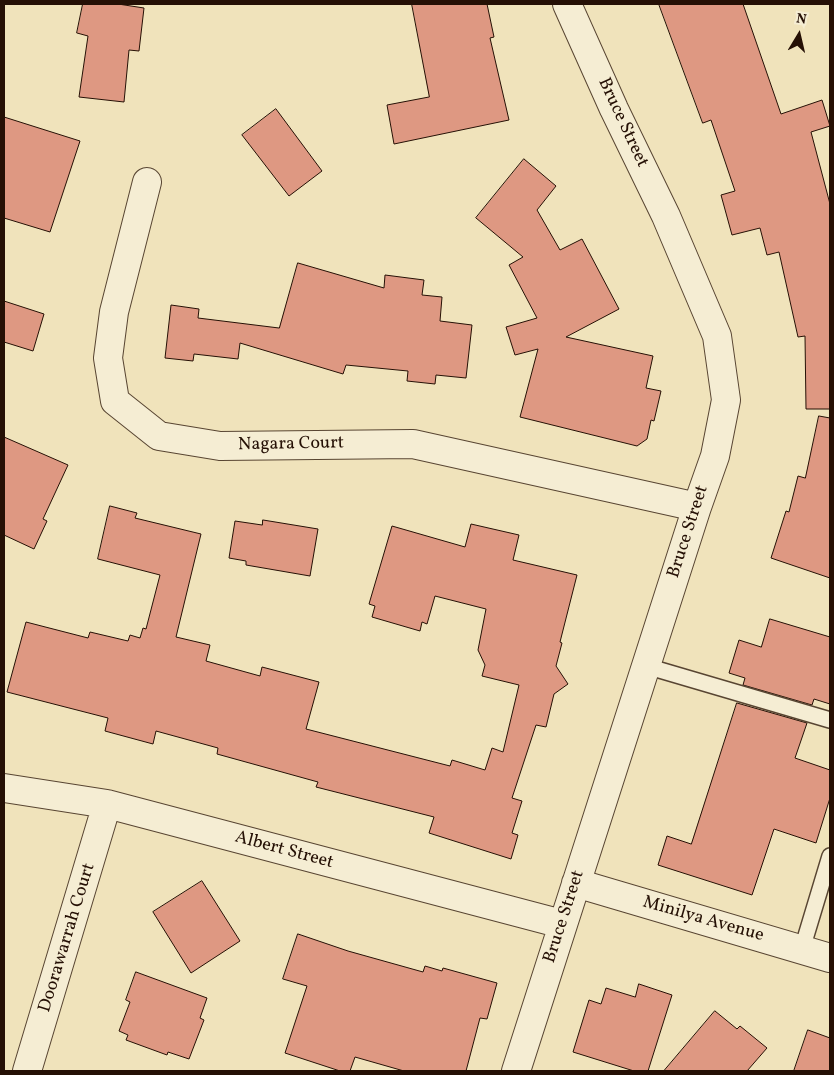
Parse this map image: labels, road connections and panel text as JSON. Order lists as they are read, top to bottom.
{
  "streets": {
    "street": [
      "Bruce Street",
      "Nagara Court",
      "Albert Street",
      "Minilya Avenue",
      "Doorawarrah Court"
    ]
  },
  "crossings": [
    ["Bruce Street", "Nagara Court"],
    ["Bruce Street", "Albert Street"],
    ["Bruce Street", "Minilya Avenue"],
    ["Albert Street", "Doorawarrah Court"]
  ],
  "north": "top"
}
